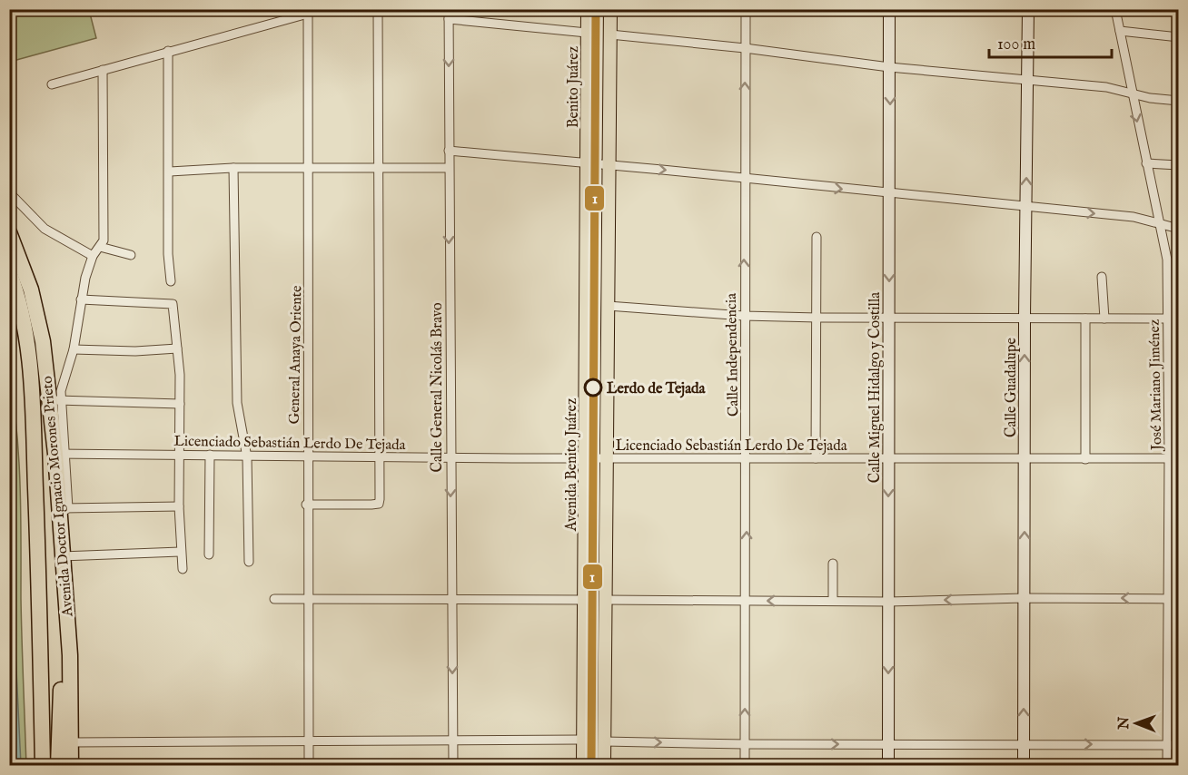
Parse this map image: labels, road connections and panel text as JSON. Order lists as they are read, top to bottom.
{
  "streets": {
    "highway": ["Avenida Doctor Ignacio Morones Prieto"],
    "main road": ["Benito Juárez", "Avenida Benito Juárez"],
    "street": [
      "General Anaya Oriente",
      "Calle Independencia",
      "José Mariano Jiménez",
      "Calle General Nicolás Bravo",
      "Calle Miguel Hidalgo y Costilla",
      "Calle Guadalupe",
      "Licenciado Sebastián Lerdo De Tejada"
    ]
  },
  "crossings": [
    ["Benito Juárez", "Avenida Benito Juárez"],
    ["General Anaya Oriente", "Licenciado Sebastián Lerdo De Tejada"],
    ["Calle Independencia", "Licenciado Sebastián Lerdo De Tejada"],
    ["José Mariano Jiménez", "Licenciado Sebastián Lerdo De Tejada"],
    ["Calle General Nicolás Bravo", "Licenciado Sebastián Lerdo De Tejada"],
    ["Calle Miguel Hidalgo y Costilla", "Licenciado Sebastián Lerdo De Tejada"],
    ["Calle Guadalupe", "Licenciado Sebastián Lerdo De Tejada"],
    ["Licenciado Sebastián Lerdo De Tejada", "Avenida Benito Juárez"],
    ["Licenciado Sebastián Lerdo De Tejada", "Avenida Doctor Ignacio Morones Prieto"]
  ],
  "one_way": ["Calle Independencia", "Calle Miguel Hidalgo y Costilla", "Calle Guadalupe"],
  "places": ["Lerdo de Tejada"],
  "lines": ["transit line 1"],
  "scale_bar": "100 m",
  "north": "left"
}
